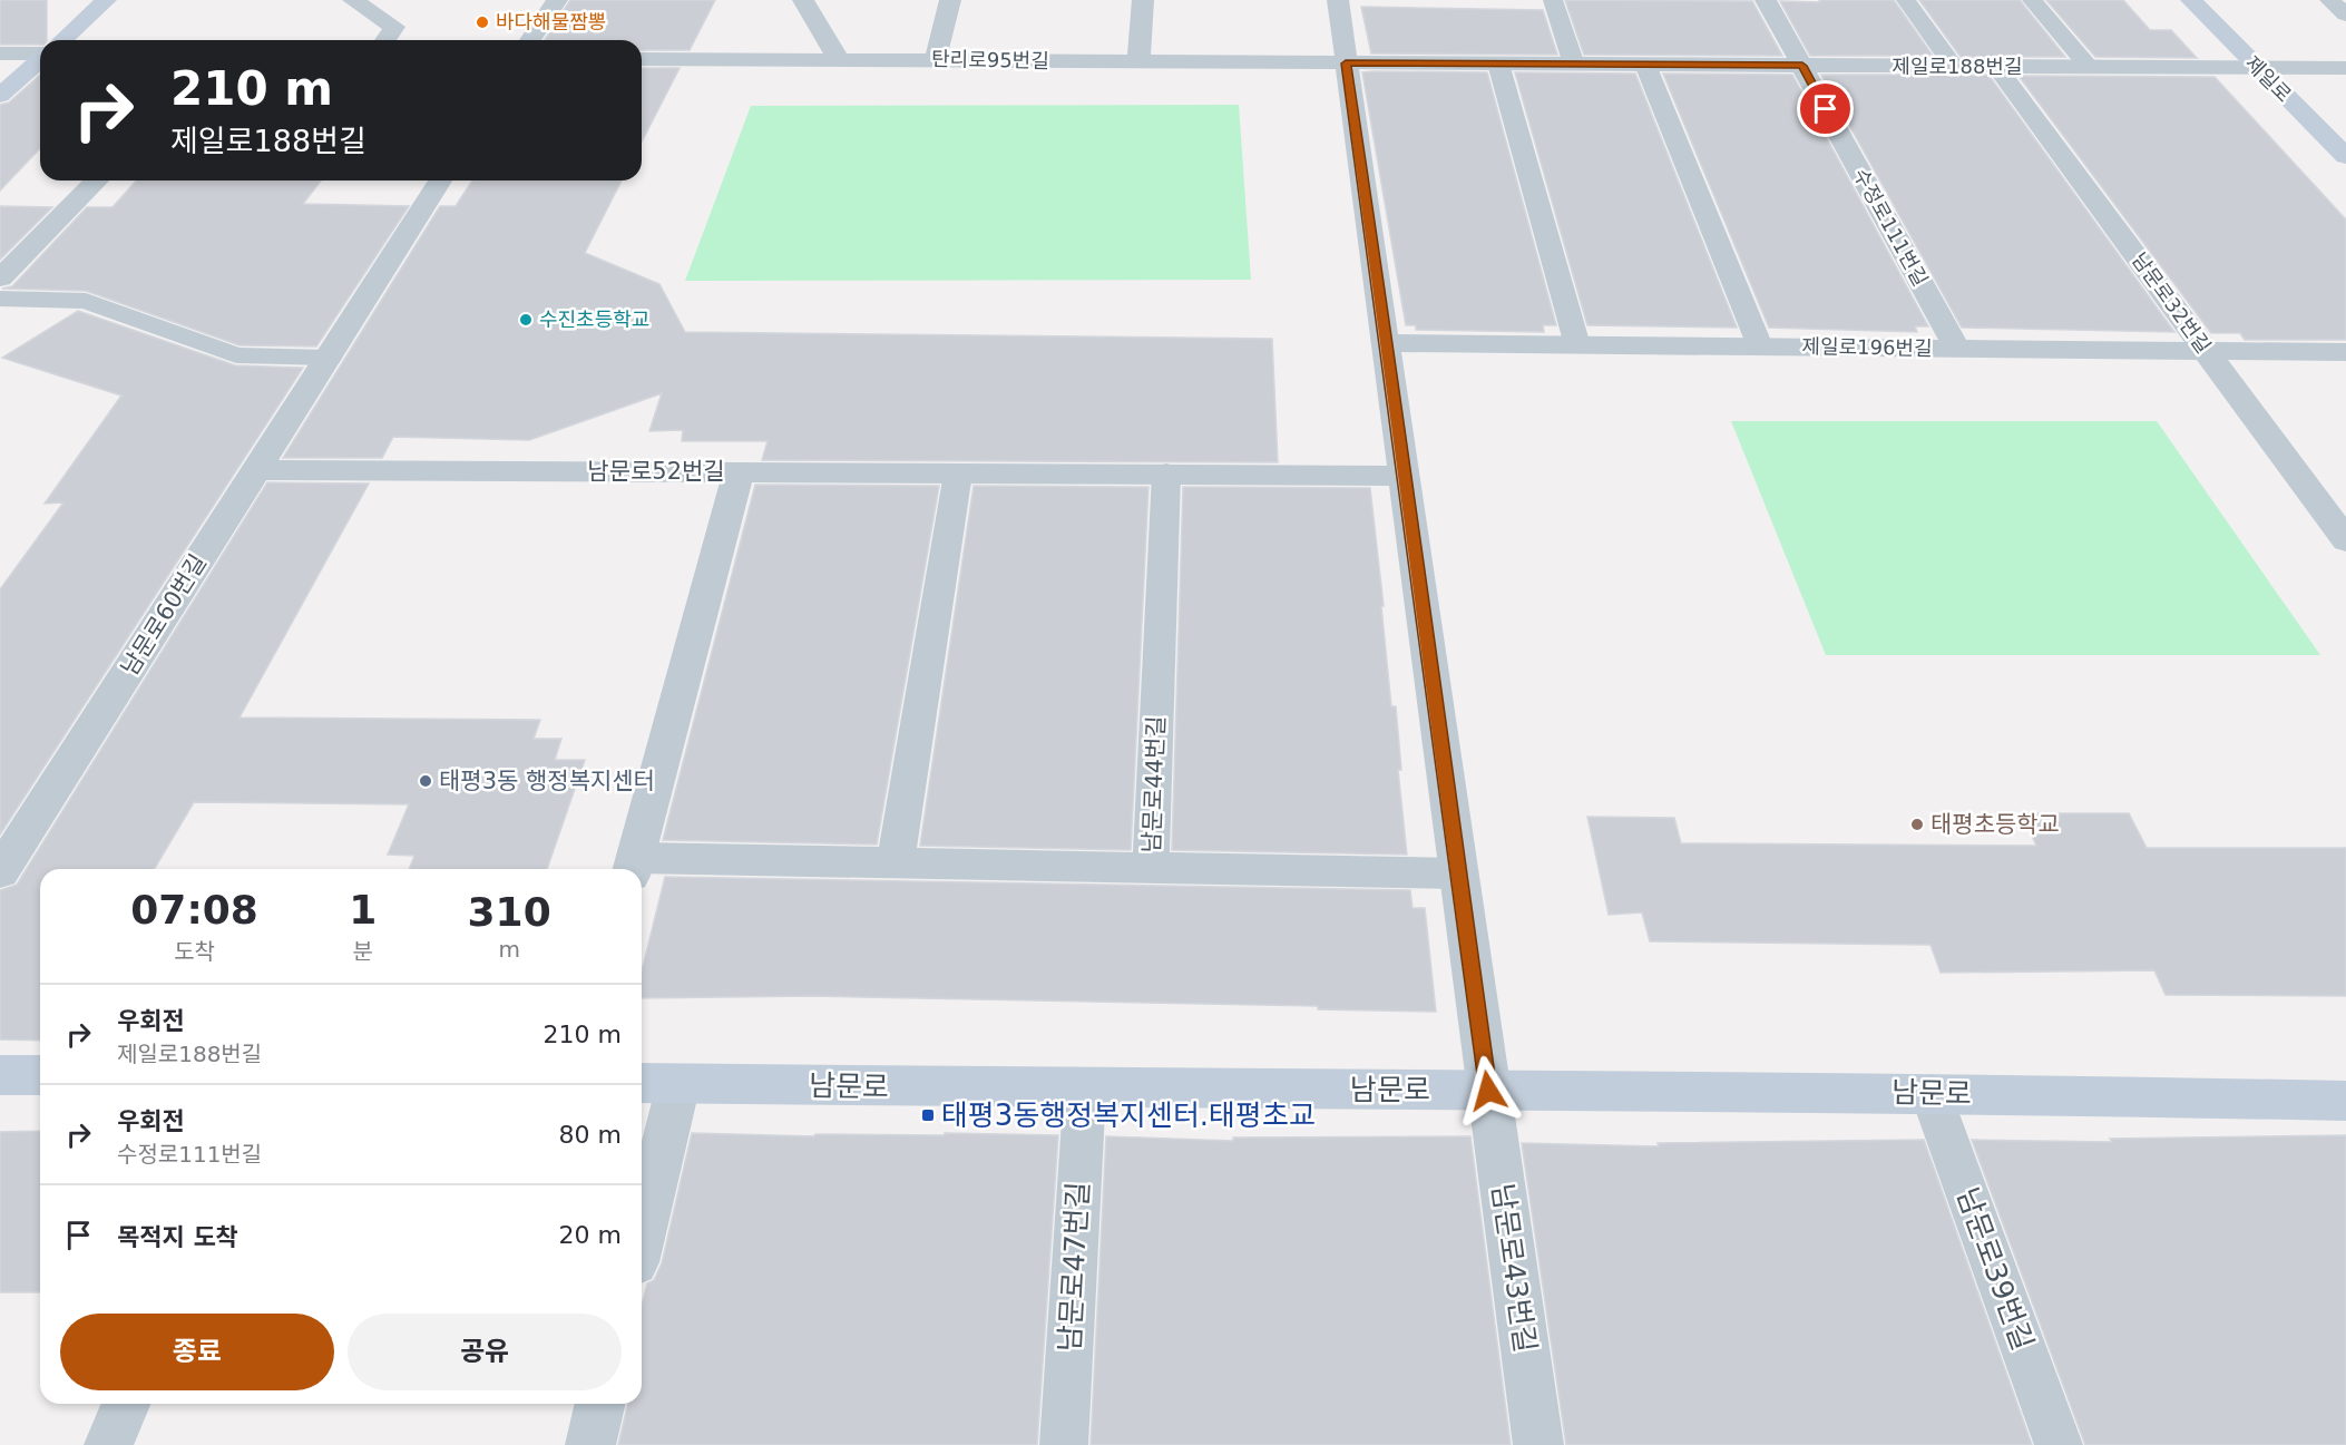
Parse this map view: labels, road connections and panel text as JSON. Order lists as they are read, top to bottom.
{
  "streets": {
    "main road": ["제일로", "남문로"],
    "street": [
      "탄리로95번길",
      "제일로188번길",
      "수정로111번길",
      "남문로32번길",
      "제일로196번길",
      "남문로52번길",
      "남문로60번길",
      "남문로43번길"
    ],
    "lane": ["남문로44번길", "남문로47번길", "남문로39번길"]
  },
  "crossings": [
    ["탄리로95번길", "제일로188번길"],
    ["탄리로95번길", "남문로43번길"],
    ["제일로188번길", "제일로"],
    ["제일로188번길", "수정로111번길"],
    ["제일로188번길", "남문로32번길"],
    ["제일로188번길", "남문로43번길"],
    ["수정로111번길", "제일로196번길"],
    ["남문로32번길", "제일로196번길"],
    ["제일로196번길", "남문로43번길"],
    ["남문로52번길", "남문로60번길"],
    ["남문로52번길", "남문로44번길"],
    ["남문로44번길", "남문로43번길"],
    ["남문로", "남문로47번길"],
    ["남문로", "남문로43번길"],
    ["남문로", "남문로39번길"]
  ],
  "places": {
    "other": [
      "바다해물짬뽕",
      "수진초등학교",
      "태평3동 행정복지센터",
      "태평초등학교"
    ],
    "transit": ["태평3동행정복지센터.태평초교"]
  },
  "page": {
    "turn": ["210 m", "제일로188번길"],
    "eta": [
      "07:08",
      "도착",
      "1",
      "분",
      "310",
      "m"
    ],
    "list": [
      {
        "name": "우회전",
        "note": "제일로188번길",
        "value": "210 m"
      },
      {
        "name": "우회전",
        "note": "수정로111번길",
        "value": "80 m"
      },
      {
        "name": "목적지 도착",
        "value": "20 m"
      }
    ],
    "buttons": ["종료", "공유"]
  }
}
